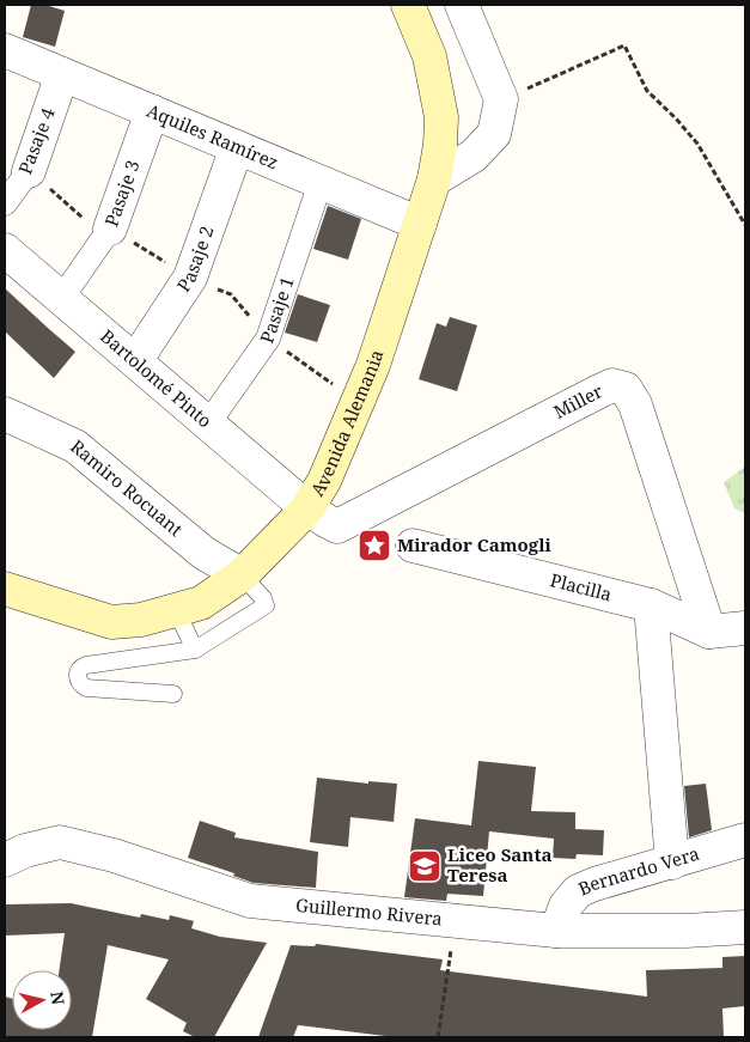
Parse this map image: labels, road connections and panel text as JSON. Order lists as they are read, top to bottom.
{
  "streets": {
    "main road": ["Avenida Alemania"],
    "street": [
      "Aquiles Ramírez",
      "Pasaje 4",
      "Pasaje 3",
      "Pasaje 2",
      "Pasaje 1",
      "Bartolomé Pinto",
      "Miller",
      "Ramiro Rocuant",
      "Placilla",
      "Bernardo Vera",
      "Guillermo Rivera"
    ]
  },
  "crossings": [
    ["Aquiles Ramírez", "Pasaje 4"],
    ["Aquiles Ramírez", "Pasaje 3"],
    ["Aquiles Ramírez", "Pasaje 2"],
    ["Aquiles Ramírez", "Pasaje 1"],
    ["Aquiles Ramírez", "Avenida Alemania"],
    ["Pasaje 3", "Bartolomé Pinto"],
    ["Pasaje 2", "Bartolomé Pinto"],
    ["Pasaje 1", "Bartolomé Pinto"],
    ["Bartolomé Pinto", "Miller"],
    ["Bartolomé Pinto", "Avenida Alemania"],
    ["Miller", "Avenida Alemania"],
    ["Miller", "Placilla"],
    ["Avenida Alemania", "Ramiro Rocuant"],
    ["Bernardo Vera", "Guillermo Rivera"]
  ],
  "places": {
    "place": ["Mirador Camogli"],
    "school or university": ["Liceo Santa Teresa"]
  },
  "north": "right"
}
